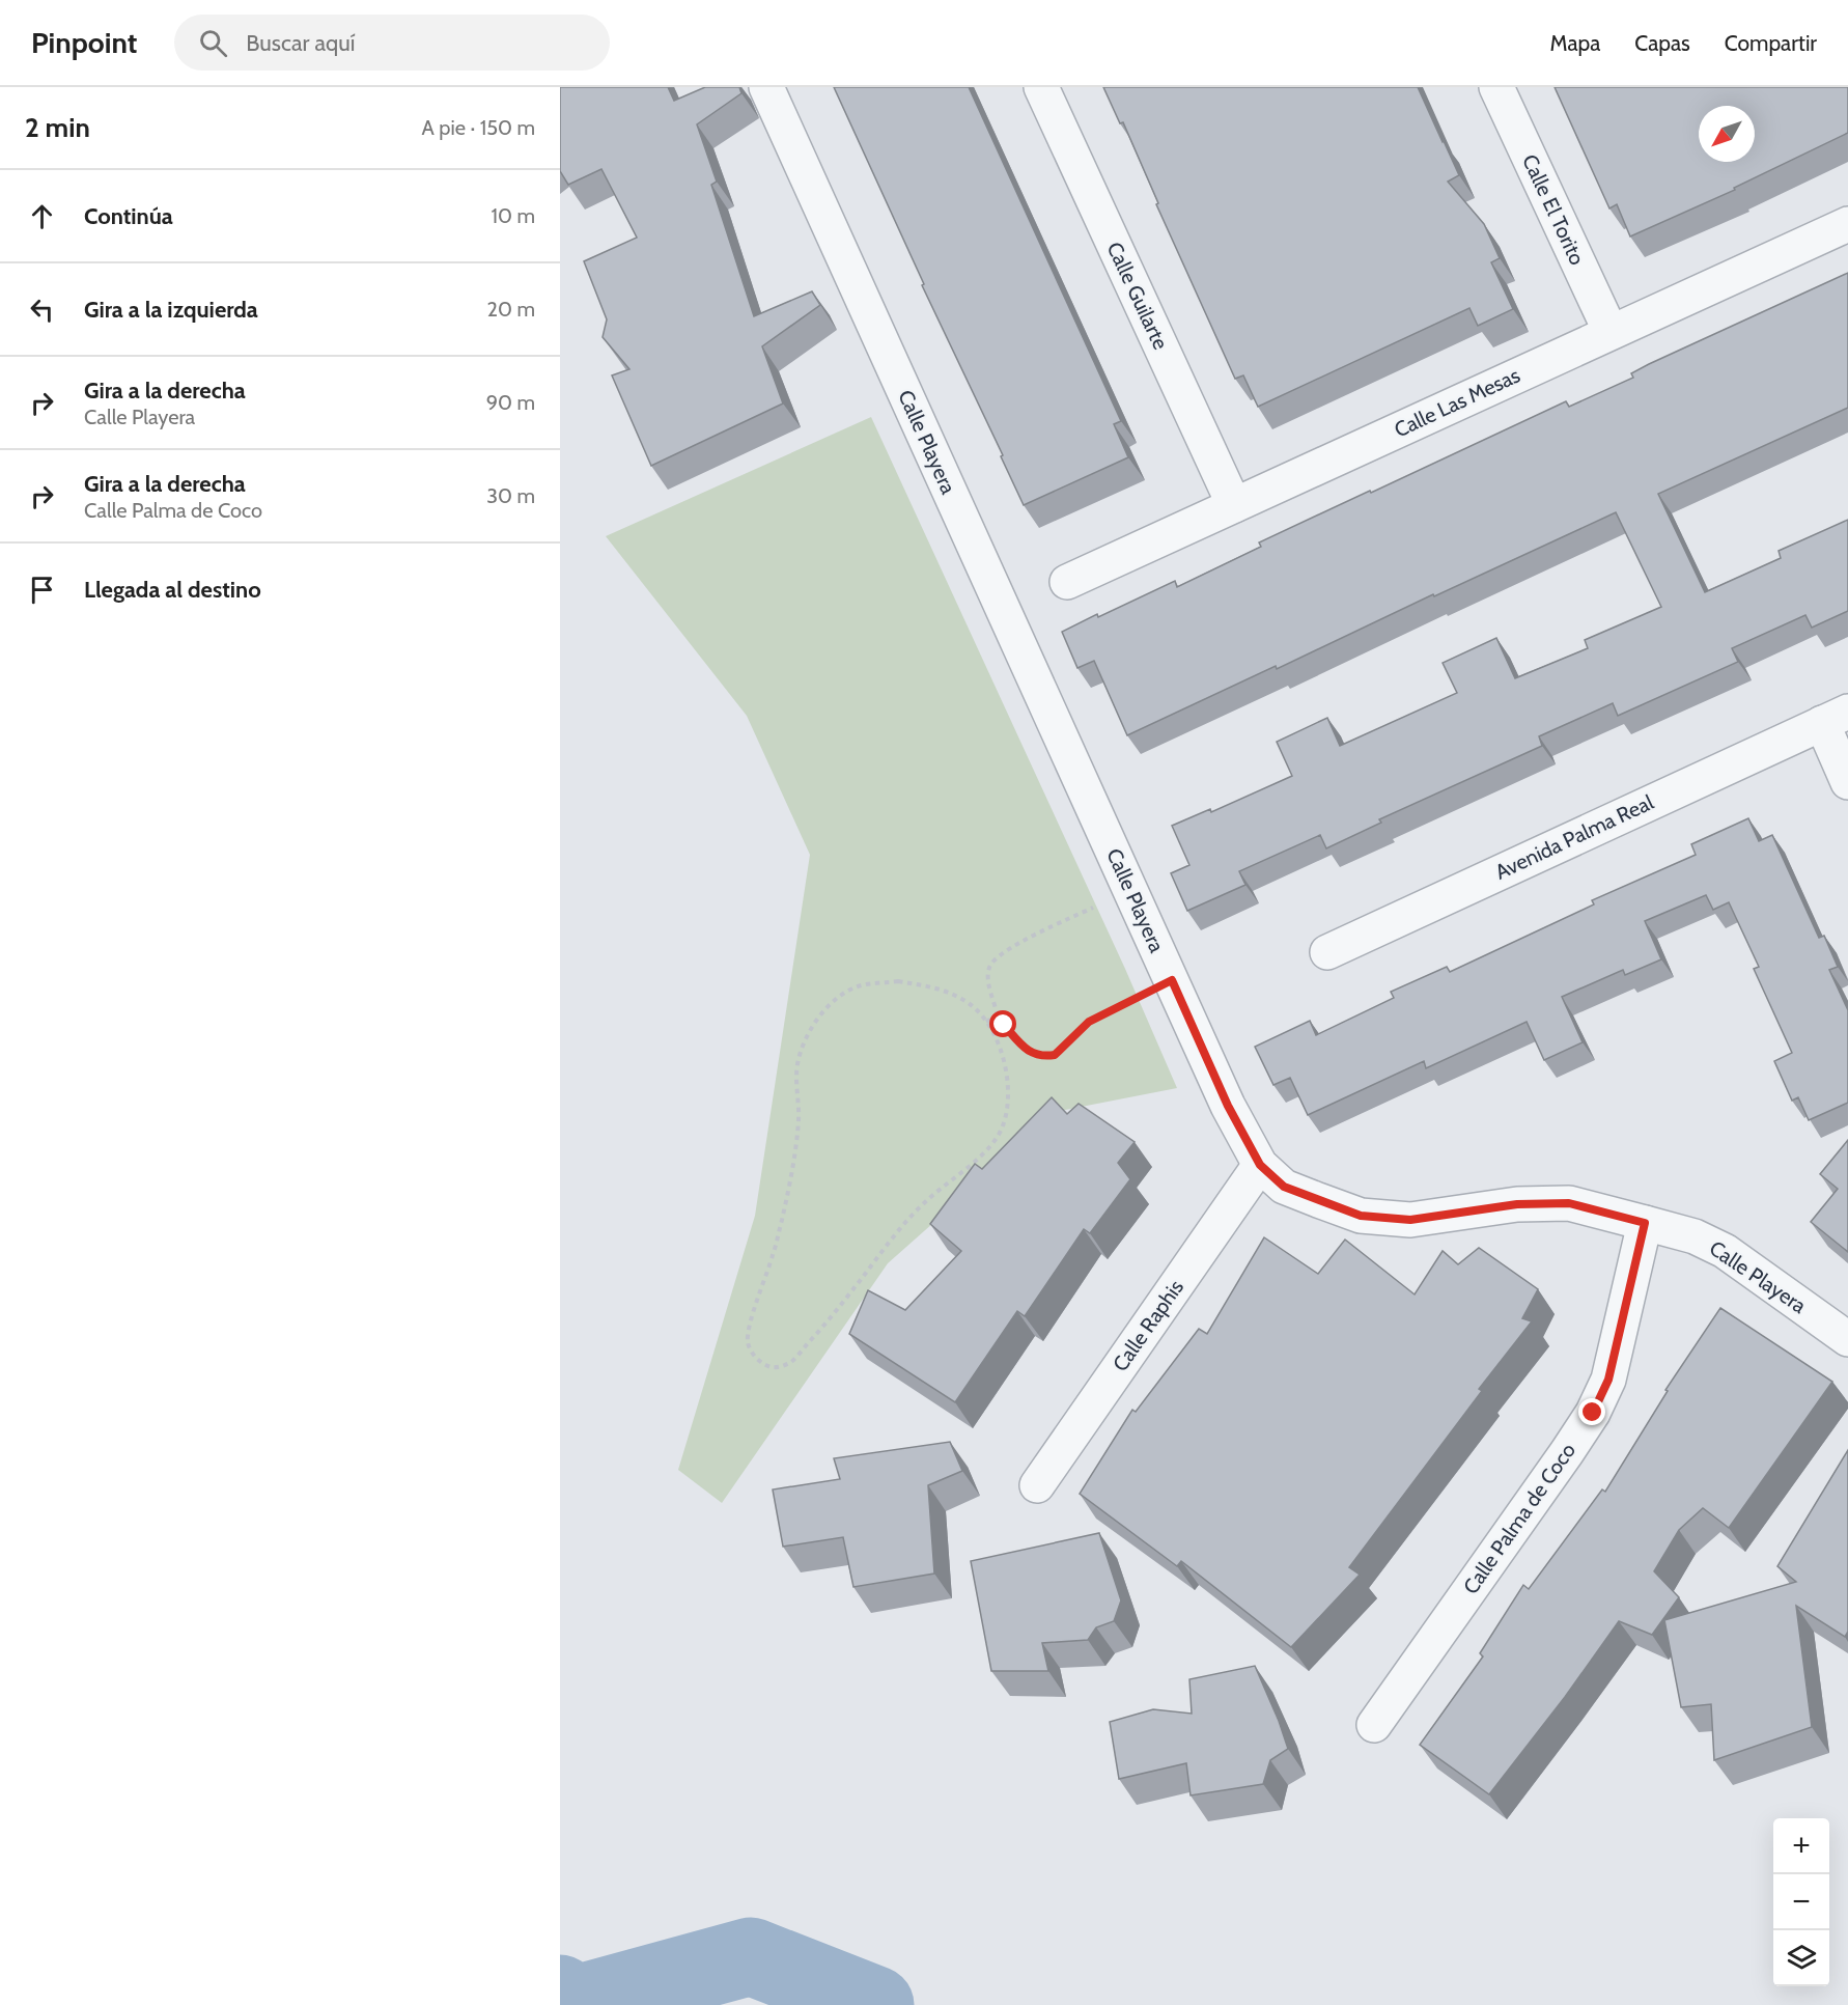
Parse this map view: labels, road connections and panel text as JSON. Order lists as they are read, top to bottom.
{
  "streets": {
    "street": [
      "Calle El Torito",
      "Calle Guilarte",
      "Calle Las Mesas",
      "Calle Playera",
      "Avenida Palma Real",
      "Calle Raphis",
      "Calle Palma de Coco"
    ]
  },
  "crossings": [
    ["Calle El Torito", "Calle Las Mesas"],
    ["Calle Guilarte", "Calle Las Mesas"],
    ["Calle Playera", "Calle Raphis"],
    ["Calle Playera", "Calle Palma de Coco"]
  ],
  "north": "bottom left",
  "page": {
    "header": "Pinpoint",
    "search": "Buscar aquí",
    "nav": ["Mapa", "Capas", "Compartir"],
    "heading": ["2 min", "A pie · 150 m"],
    "list": [
      ["Continúa", "10 m"],
      ["Gira a la izquierda", "20 m"],
      ["Gira a la derecha", "Calle Playera", "90 m"],
      ["Gira a la derecha", "Calle Palma de Coco", "30 m"],
      "Llegada al destino"
    ],
    "map_buttons": ["+", "−"]
  }
}
